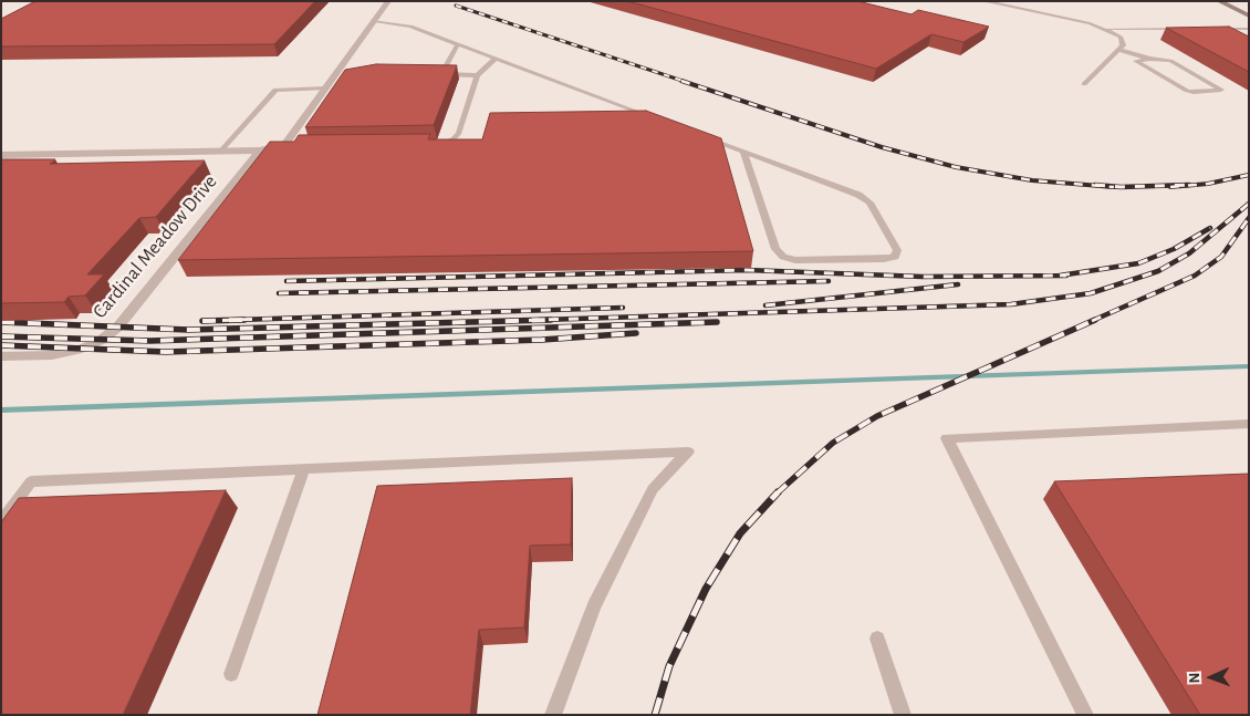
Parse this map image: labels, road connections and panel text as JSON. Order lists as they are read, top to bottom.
{
  "streets": {
    "street": ["Cardinal Meadow Drive"]
  },
  "north": "left"
}
